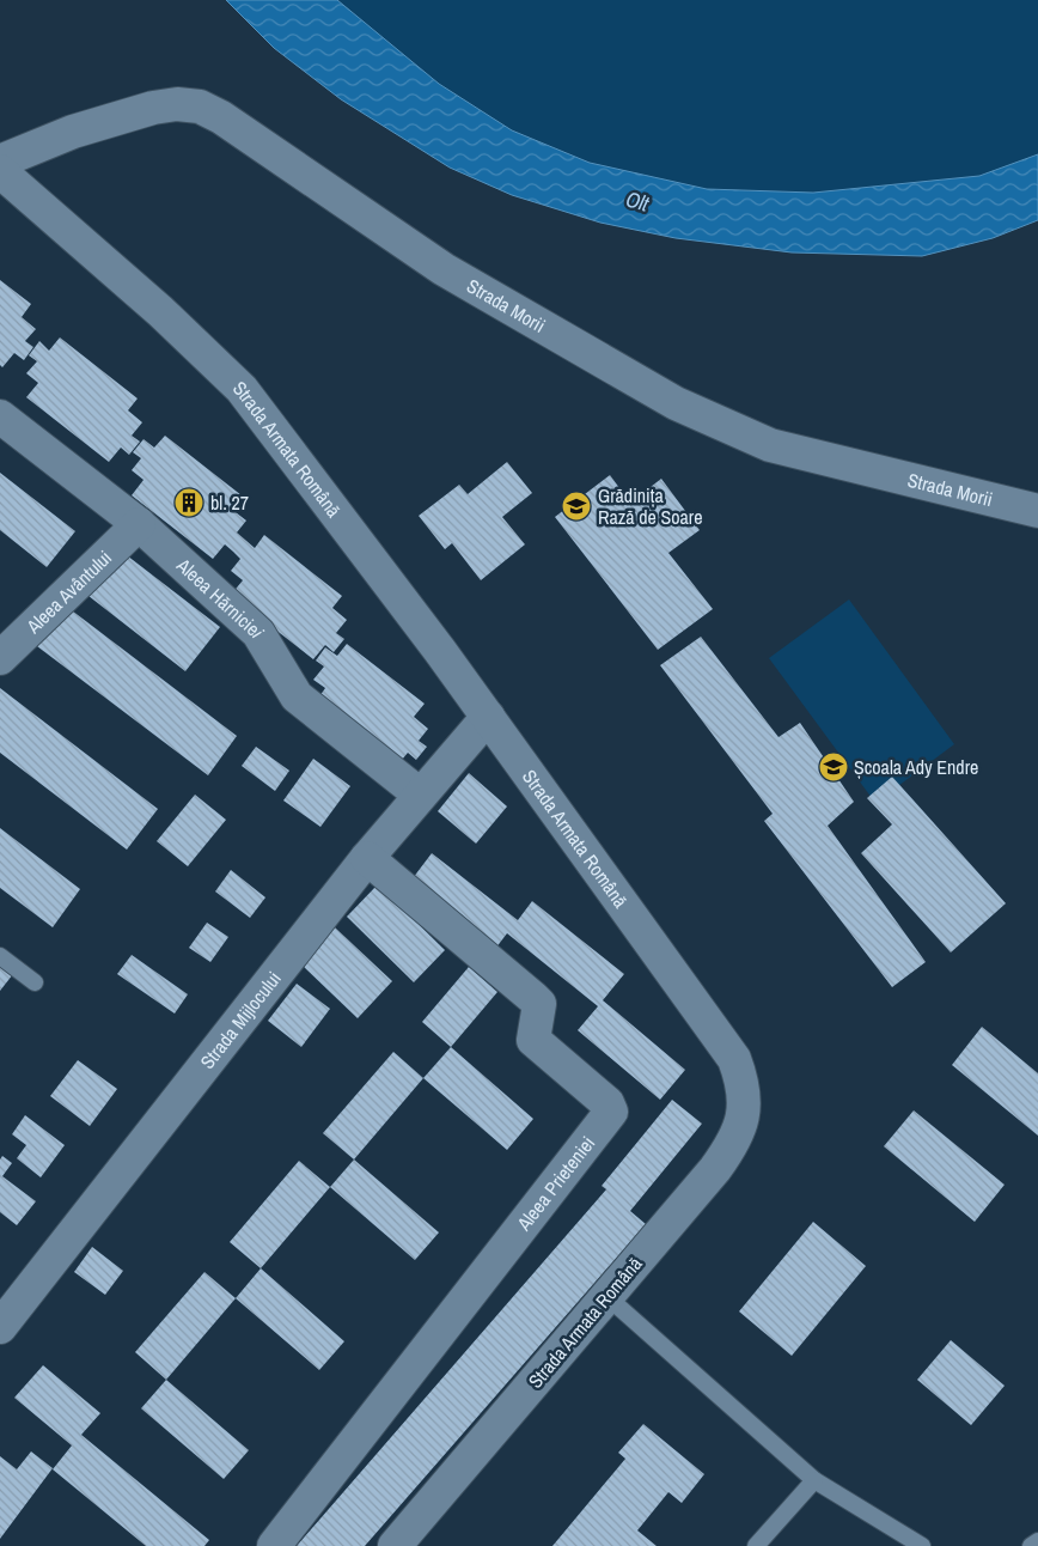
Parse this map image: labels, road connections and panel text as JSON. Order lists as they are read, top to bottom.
{
  "streets": {
    "street": [
      "Strada Morii",
      "Strada Armata Română",
      "Aleea Avântului",
      "Aleea Hărniciei",
      "Strada Mijlocului",
      "Aleea Prieteniei"
    ]
  },
  "crossings": [
    ["Strada Armata Română", "Strada Mijlocului"],
    ["Aleea Avântului", "Aleea Hărniciei"],
    ["Aleea Hărniciei", "Strada Mijlocului"],
    ["Strada Mijlocului", "Aleea Prieteniei"]
  ],
  "water": ["Olt"],
  "places": {
    "building": ["bl. 27"],
    "school or university": ["Grădinița Rază de Soare", "Școala Ady Endre"]
  }
}
